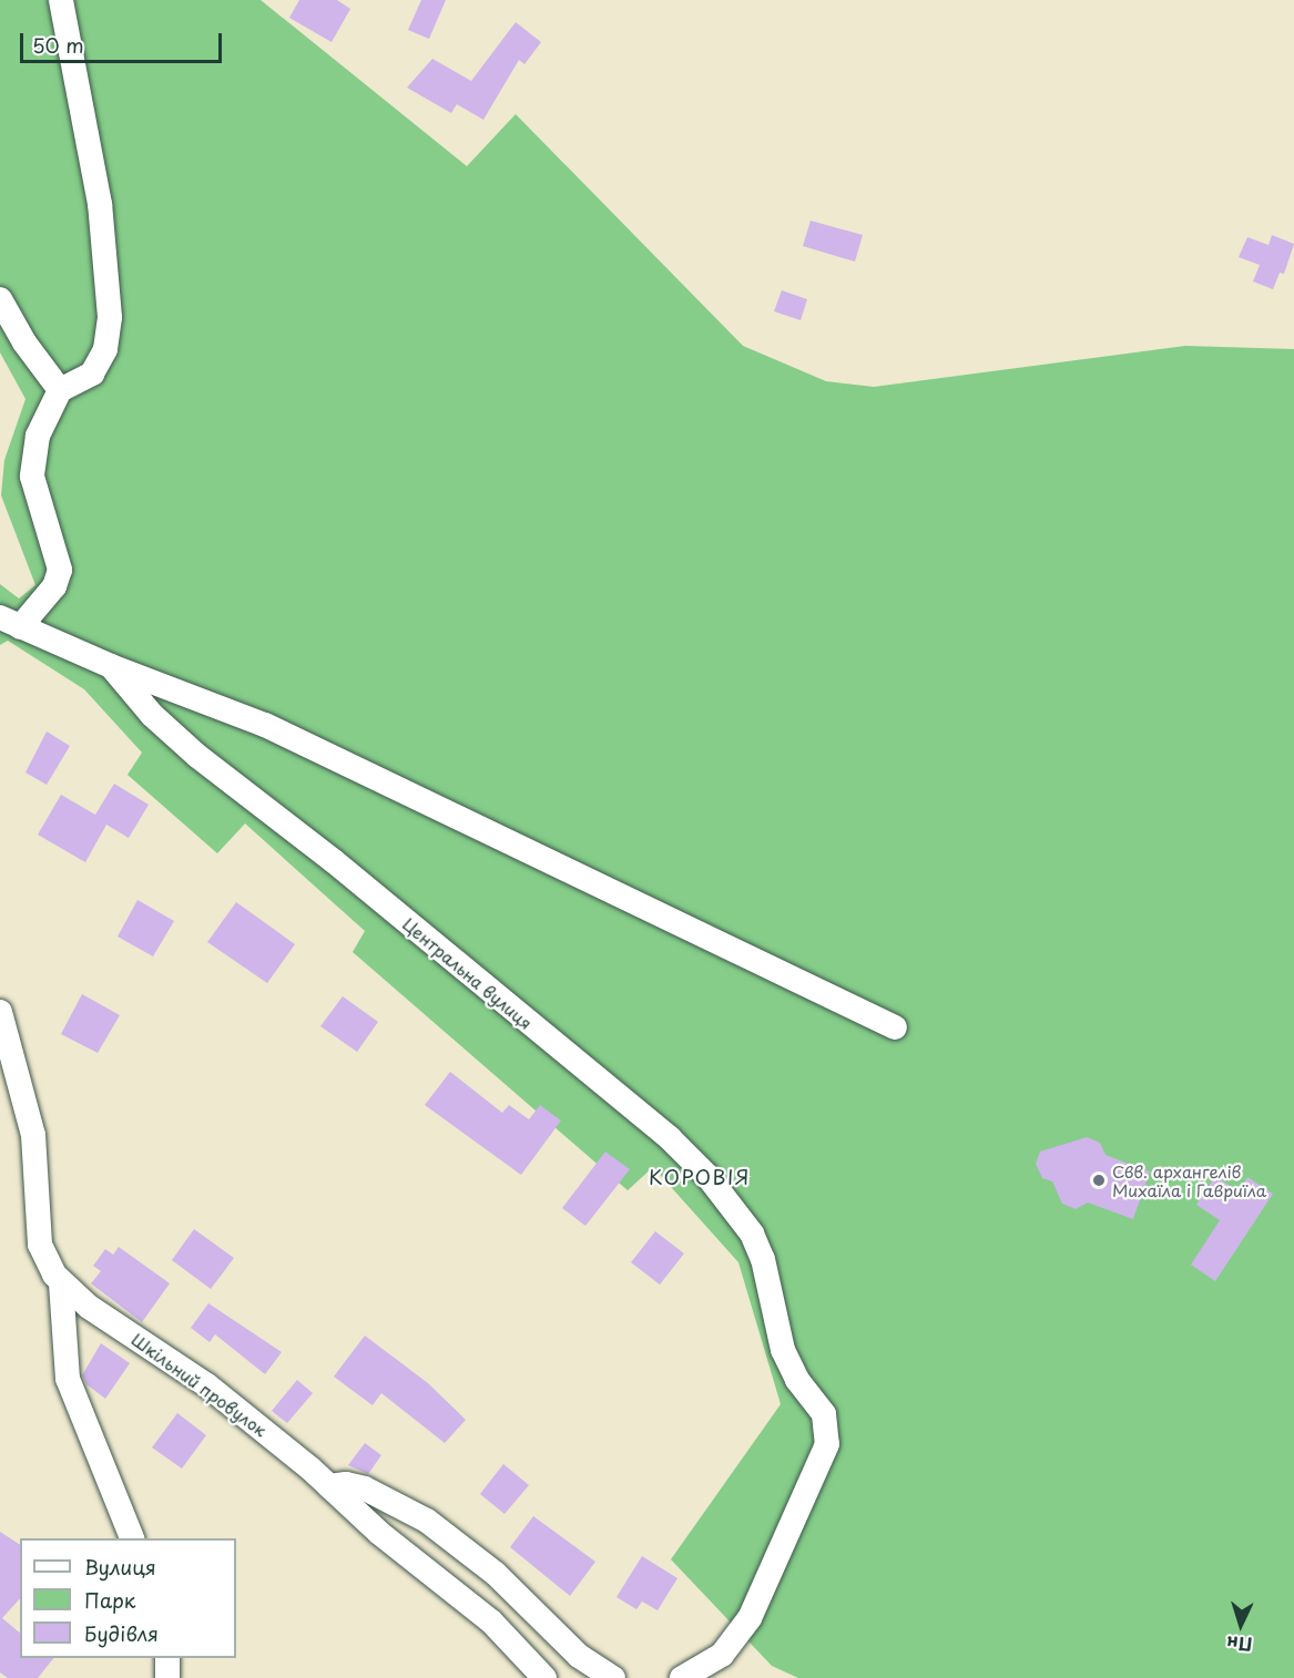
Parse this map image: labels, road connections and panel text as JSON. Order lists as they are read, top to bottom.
{
  "streets": {
    "street": ["Центральна вулиця", "Шкільний провулок"]
  },
  "districts": ["КОРОВІЯ"],
  "places": ["Свв. архангелів Михаїла і Гавриїла"],
  "legend": ["Вулиця", "Парк", "Будівля"],
  "scale_bar": "50 m",
  "north": "bottom"
}
